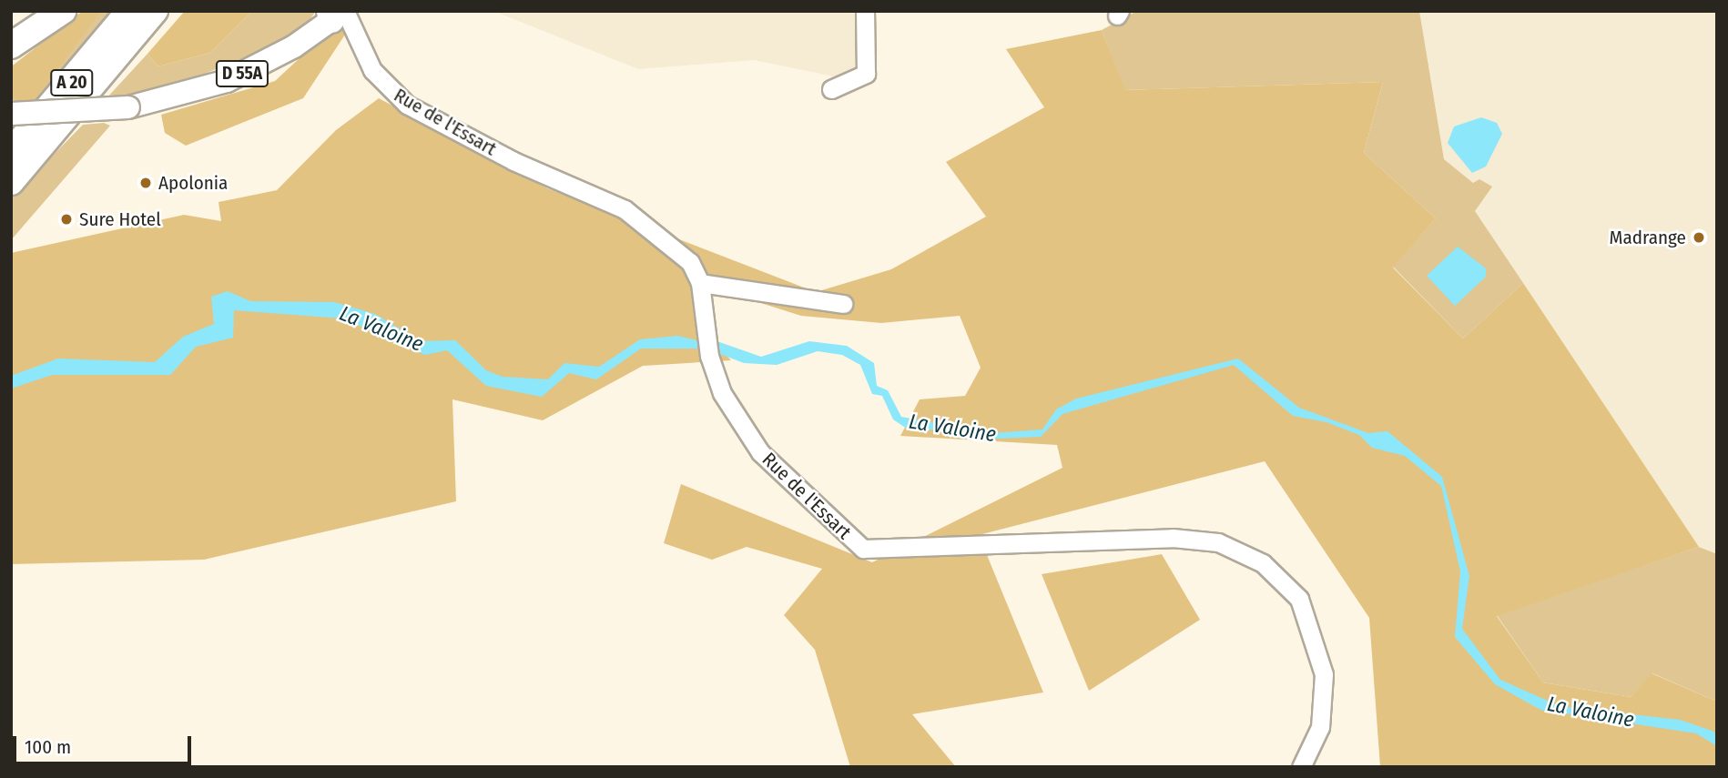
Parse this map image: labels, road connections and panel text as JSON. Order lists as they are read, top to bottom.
{
  "streets": {
    "highway": ["A 20"],
    "main road": ["D 55A"],
    "street": ["Rue de l'Essart"]
  },
  "crossings": [
    ["D 55A", "Rue de l'Essart"]
  ],
  "water": ["La Valoine"],
  "places": ["Apolonia", "Sure Hotel", "Madrange"],
  "scale_bar": "100 m"
}
